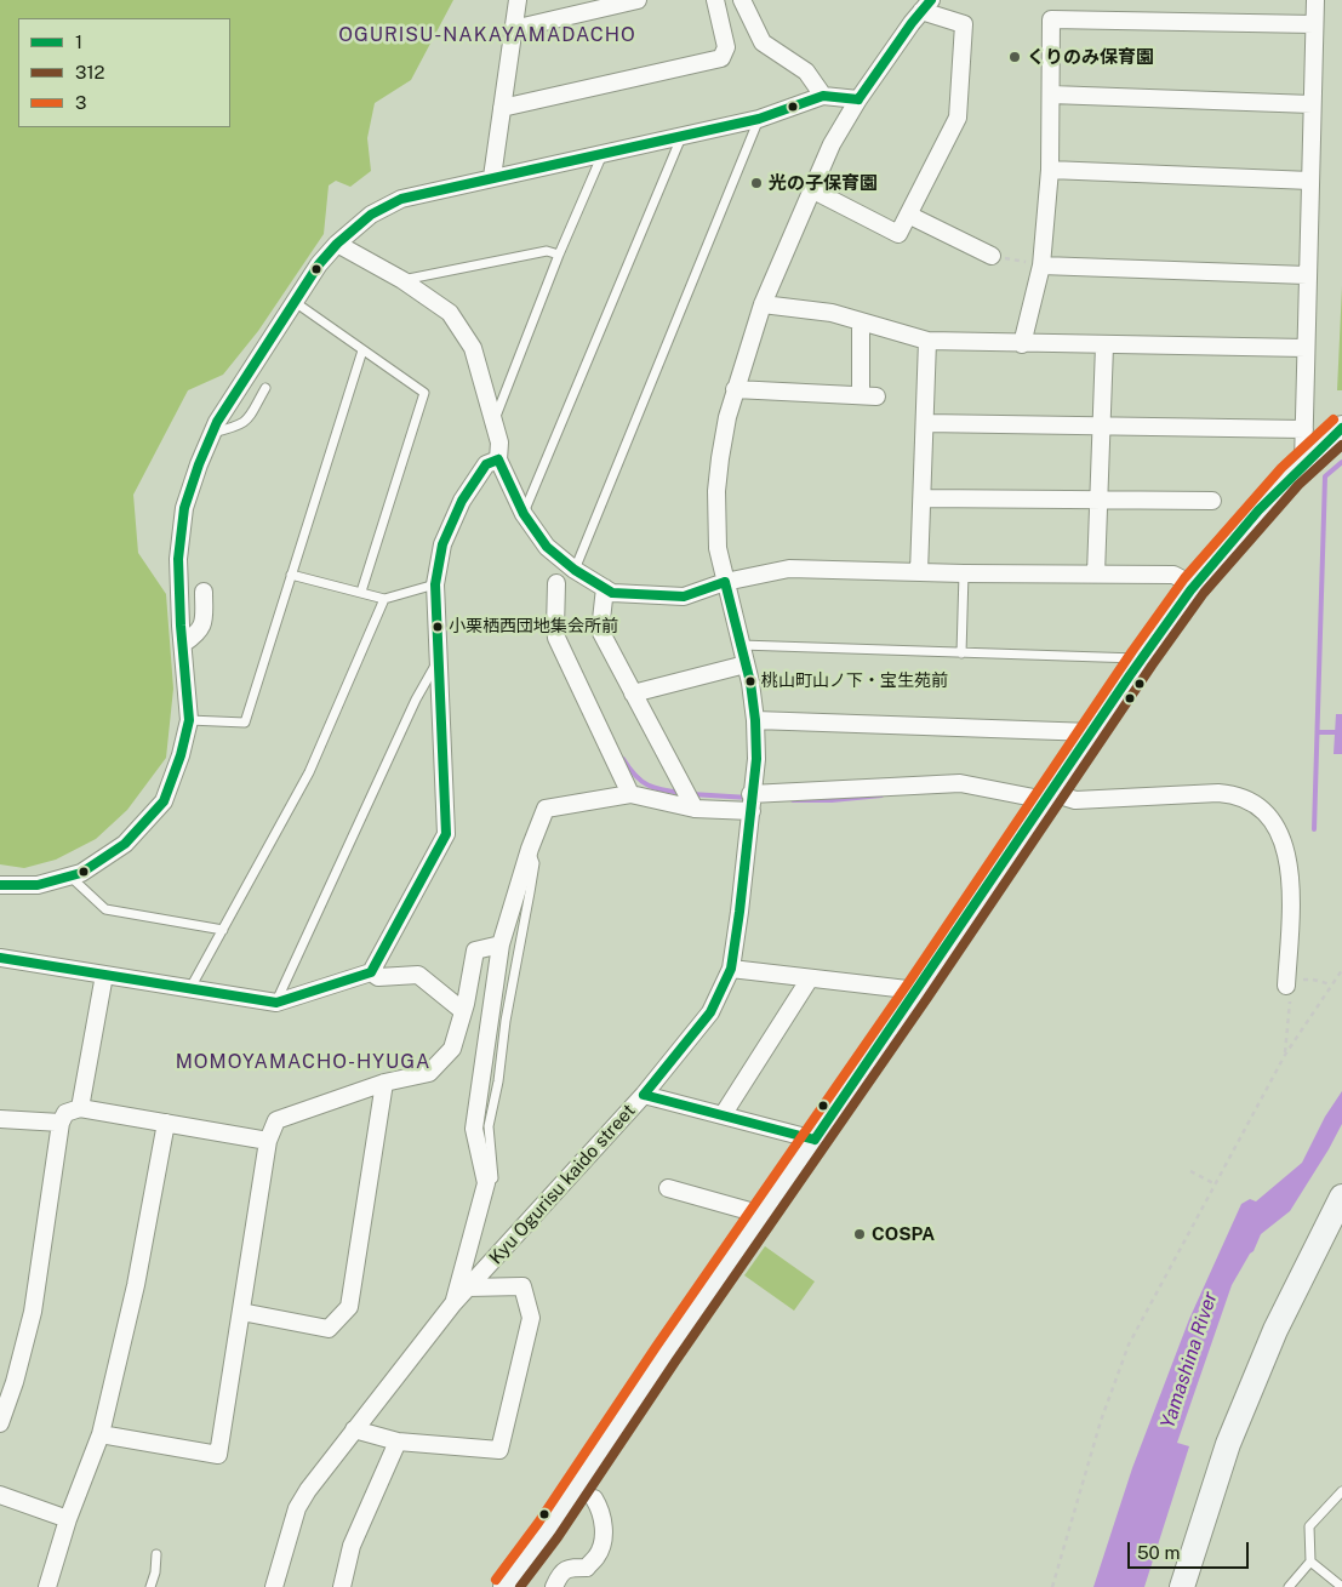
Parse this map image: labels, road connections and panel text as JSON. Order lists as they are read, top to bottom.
{
  "streets": {
    "street": ["Kyu Ogurisu kaido street"]
  },
  "districts": ["OGURISU-NAKAYAMADACHO", "MOMOYAMACHO-HYUGA"],
  "water": ["Yamashina River"],
  "places": [
    "くりのみ保育園",
    "光の子保育園",
    "小栗栖西団地集会所前",
    "桃山町山ノ下・宝生苑前",
    "COSPA"
  ],
  "lines": ["transit line 1", "transit line 3", "transit line 312"],
  "legend": ["1", "312", "3"],
  "scale_bar": "50 m"
}
